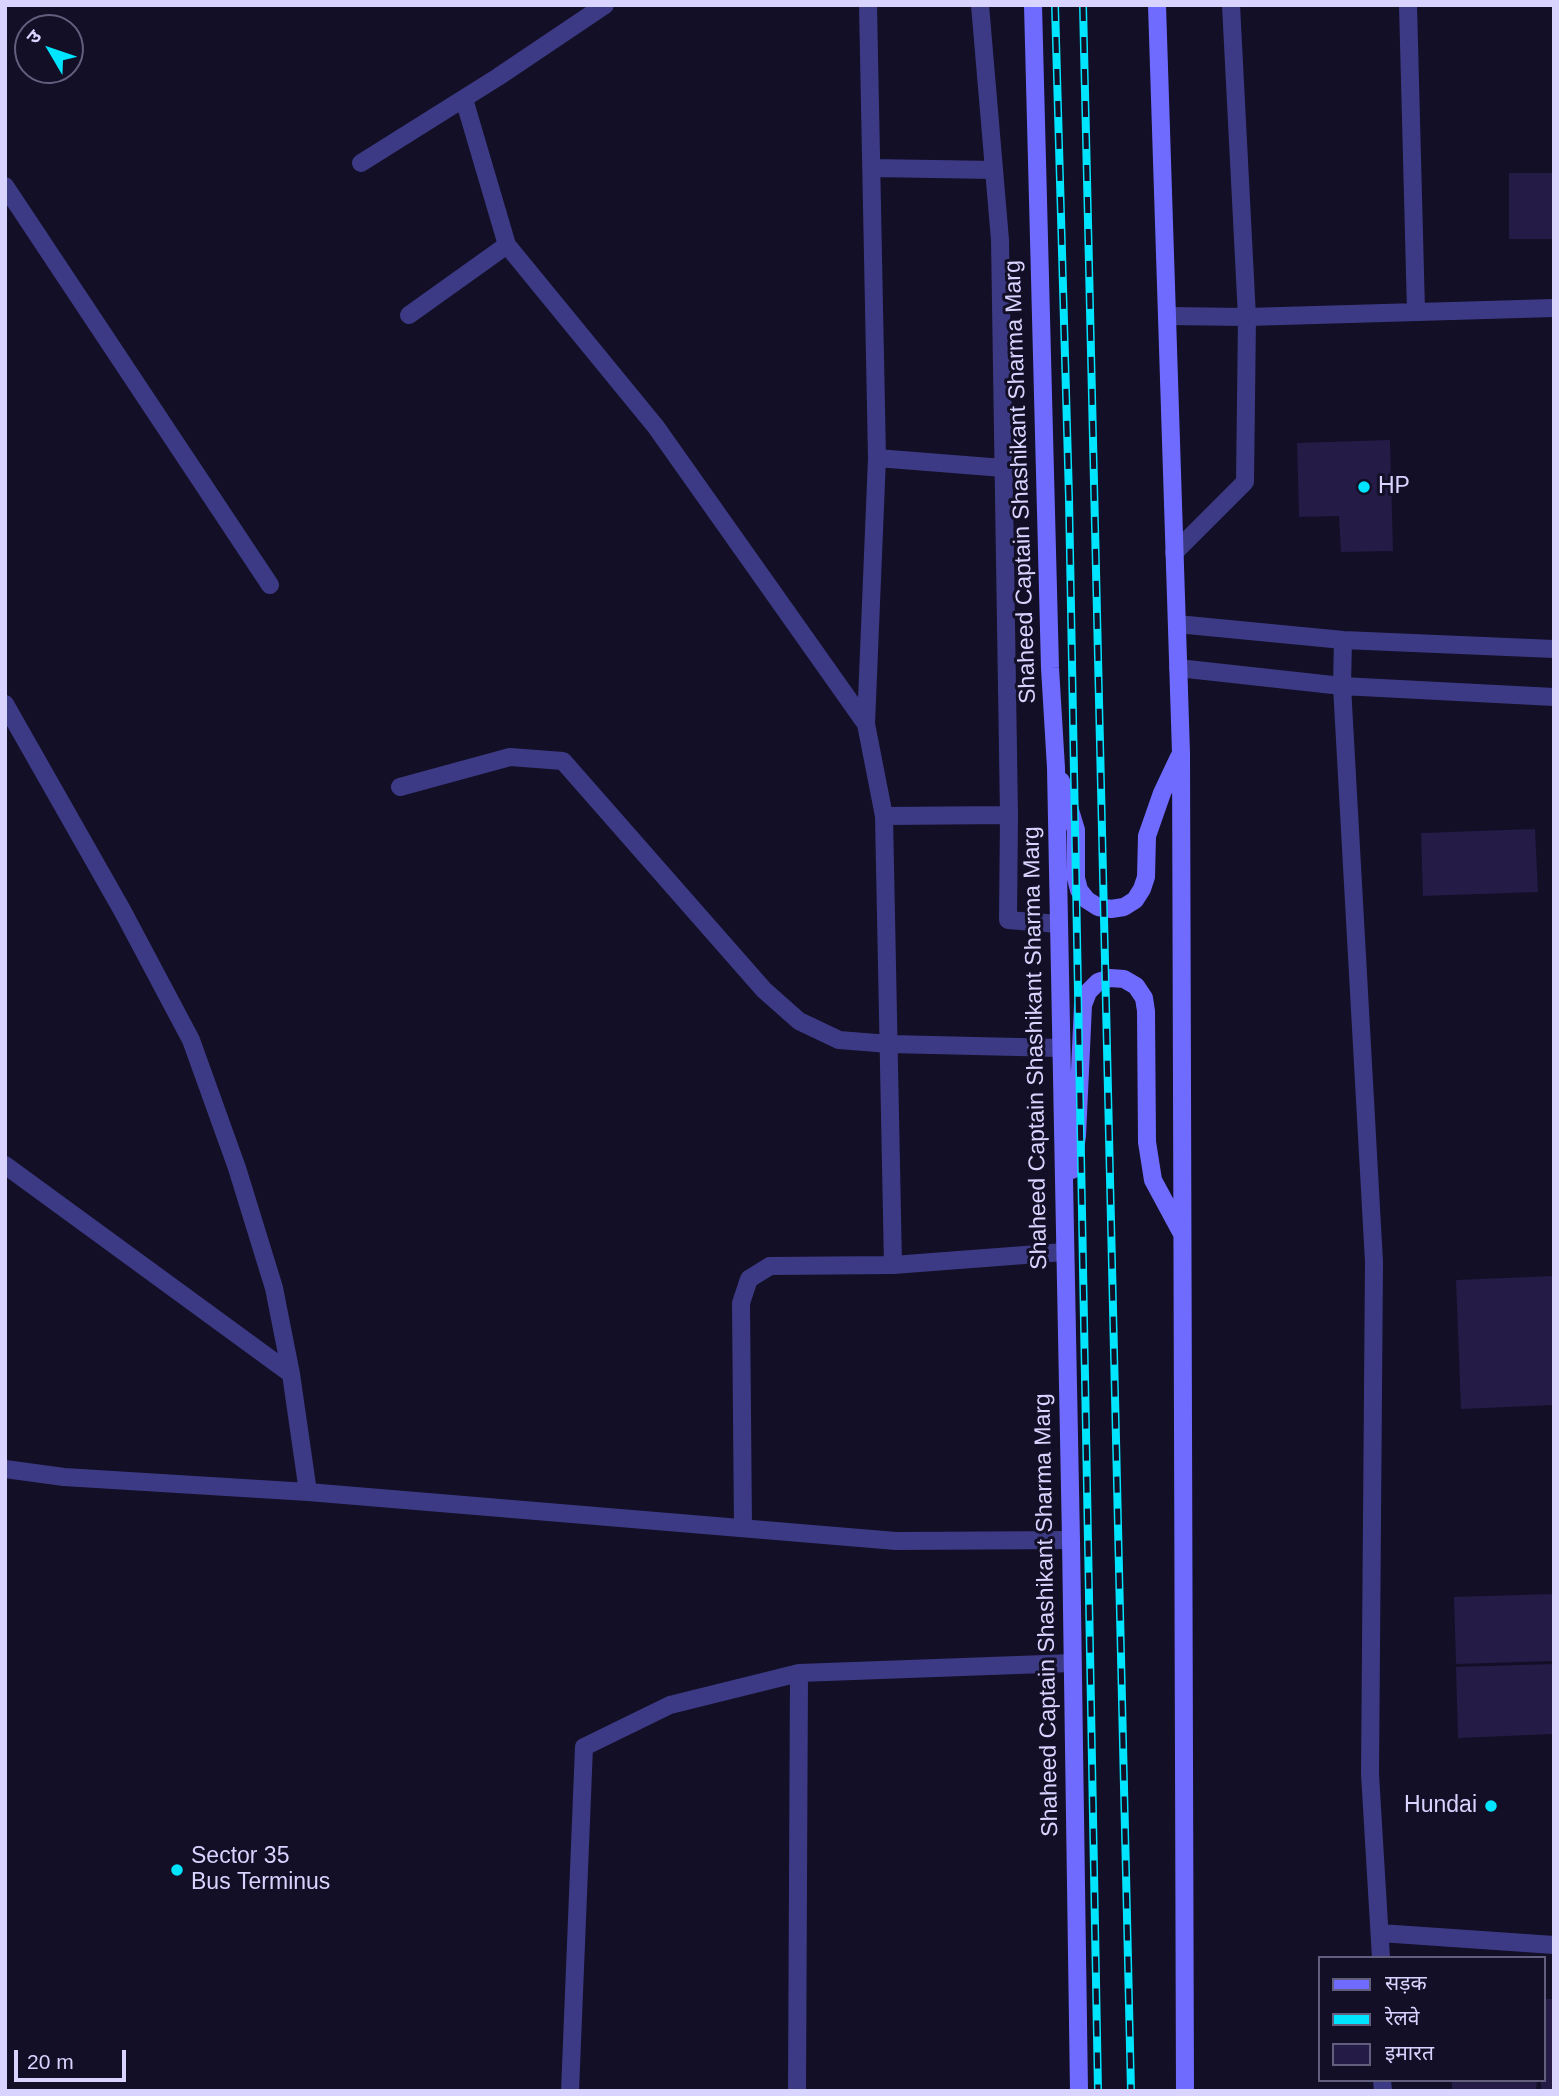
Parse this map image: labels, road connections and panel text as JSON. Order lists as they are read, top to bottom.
{
  "streets": {
    "main road": ["Shaheed Captain Shashikant Sharma Marg"]
  },
  "places": ["HP", "Hundai", "Sector 35 Bus Terminus"],
  "legend": ["सड़क", "रेलवे", "इमारत"],
  "scale_bar": "20 m",
  "north": "top left"
}
